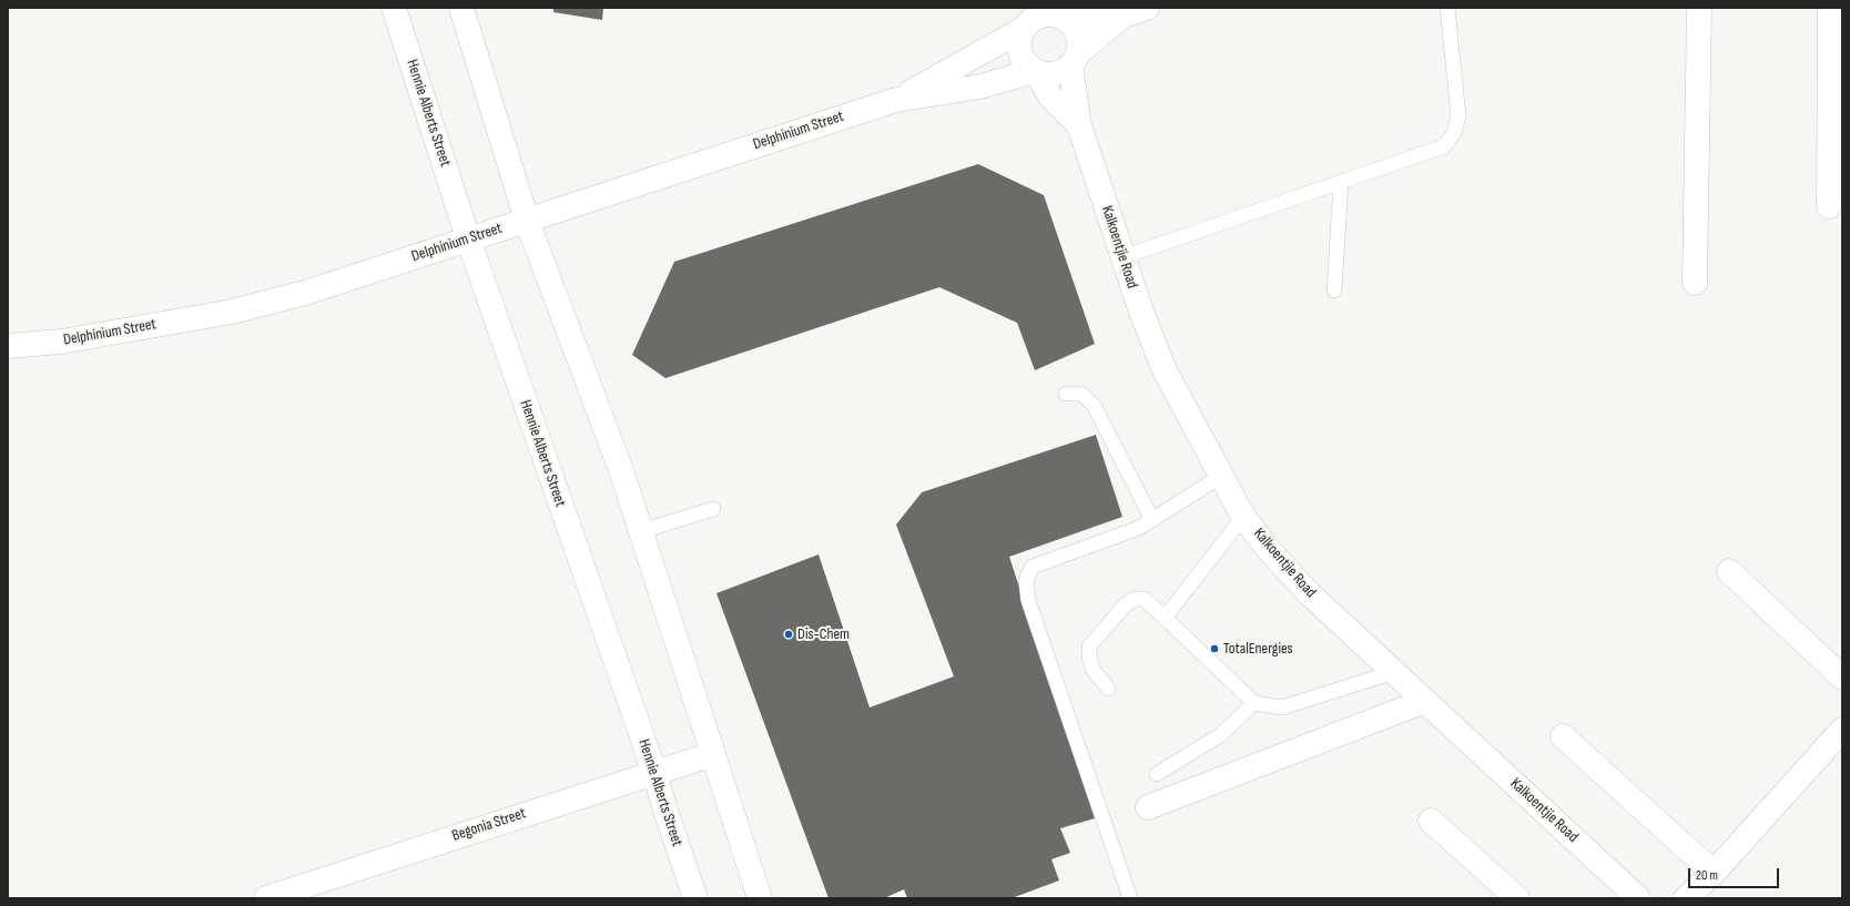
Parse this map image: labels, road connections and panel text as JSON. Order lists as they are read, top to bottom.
{
  "streets": {
    "street": [
      "Hennie Alberts Street",
      "Delphinium Street",
      "Kalkoentjie Road",
      "Begonia Street"
    ]
  },
  "crossings": [
    ["Hennie Alberts Street", "Delphinium Street"],
    ["Hennie Alberts Street", "Begonia Street"],
    ["Delphinium Street", "Kalkoentjie Road"]
  ],
  "places": ["Dis-Chem", "TotalEnergies"],
  "scale_bar": "20 m"
}
